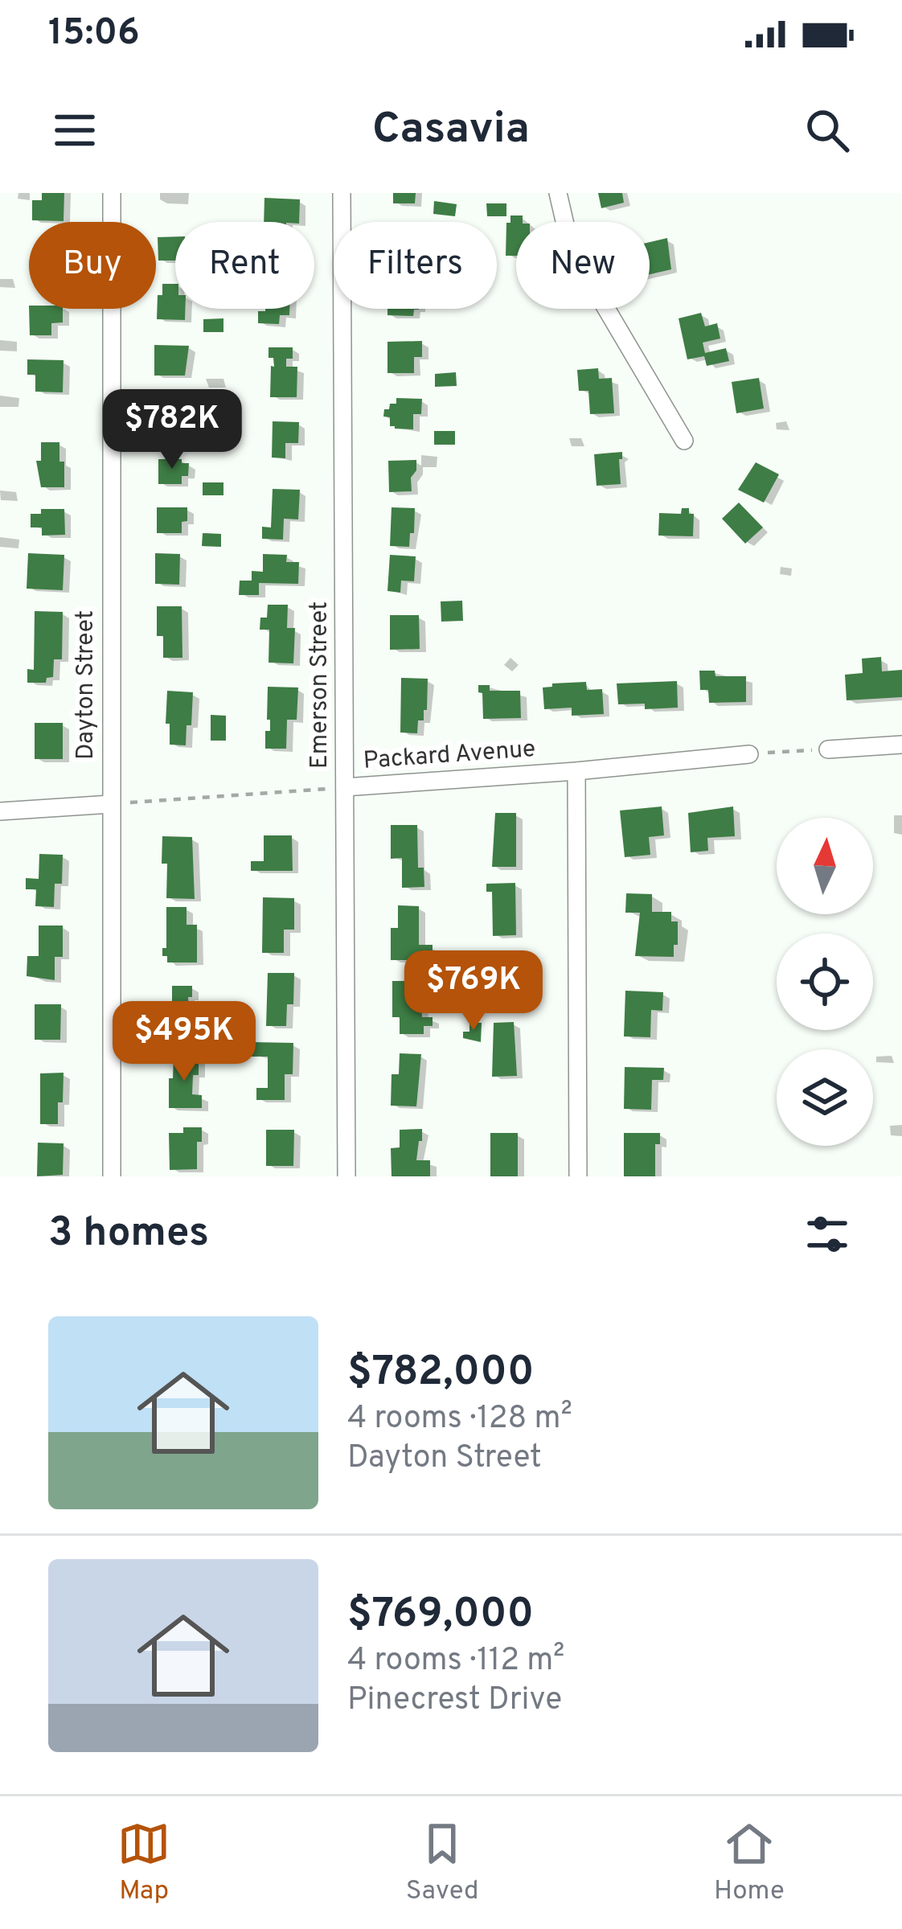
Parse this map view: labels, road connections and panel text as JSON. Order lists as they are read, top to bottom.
{
  "streets": {
    "street": ["Dayton Street", "Emerson Street", "Packard Avenue"]
  },
  "crossings": [
    ["Dayton Street", "Packard Avenue"],
    ["Emerson Street", "Packard Avenue"]
  ],
  "north": "top",
  "page": {
    "status": "15:06",
    "header": "Casavia",
    "chip": [
      "Buy",
      "Rent",
      "Filters",
      "New"
    ],
    "price": ["$782K", "$769K", "$495K"],
    "heading": "3 homes",
    "list": [
      {
        "name": "$782,000",
        "note": "4 rooms · 128 m² · Dayton Street"
      },
      {
        "name": "$769,000",
        "note": "4 rooms · 112 m² · Pinecrest Drive"
      }
    ],
    "tabs": ["Map", "Saved", "Home"]
  }
}
